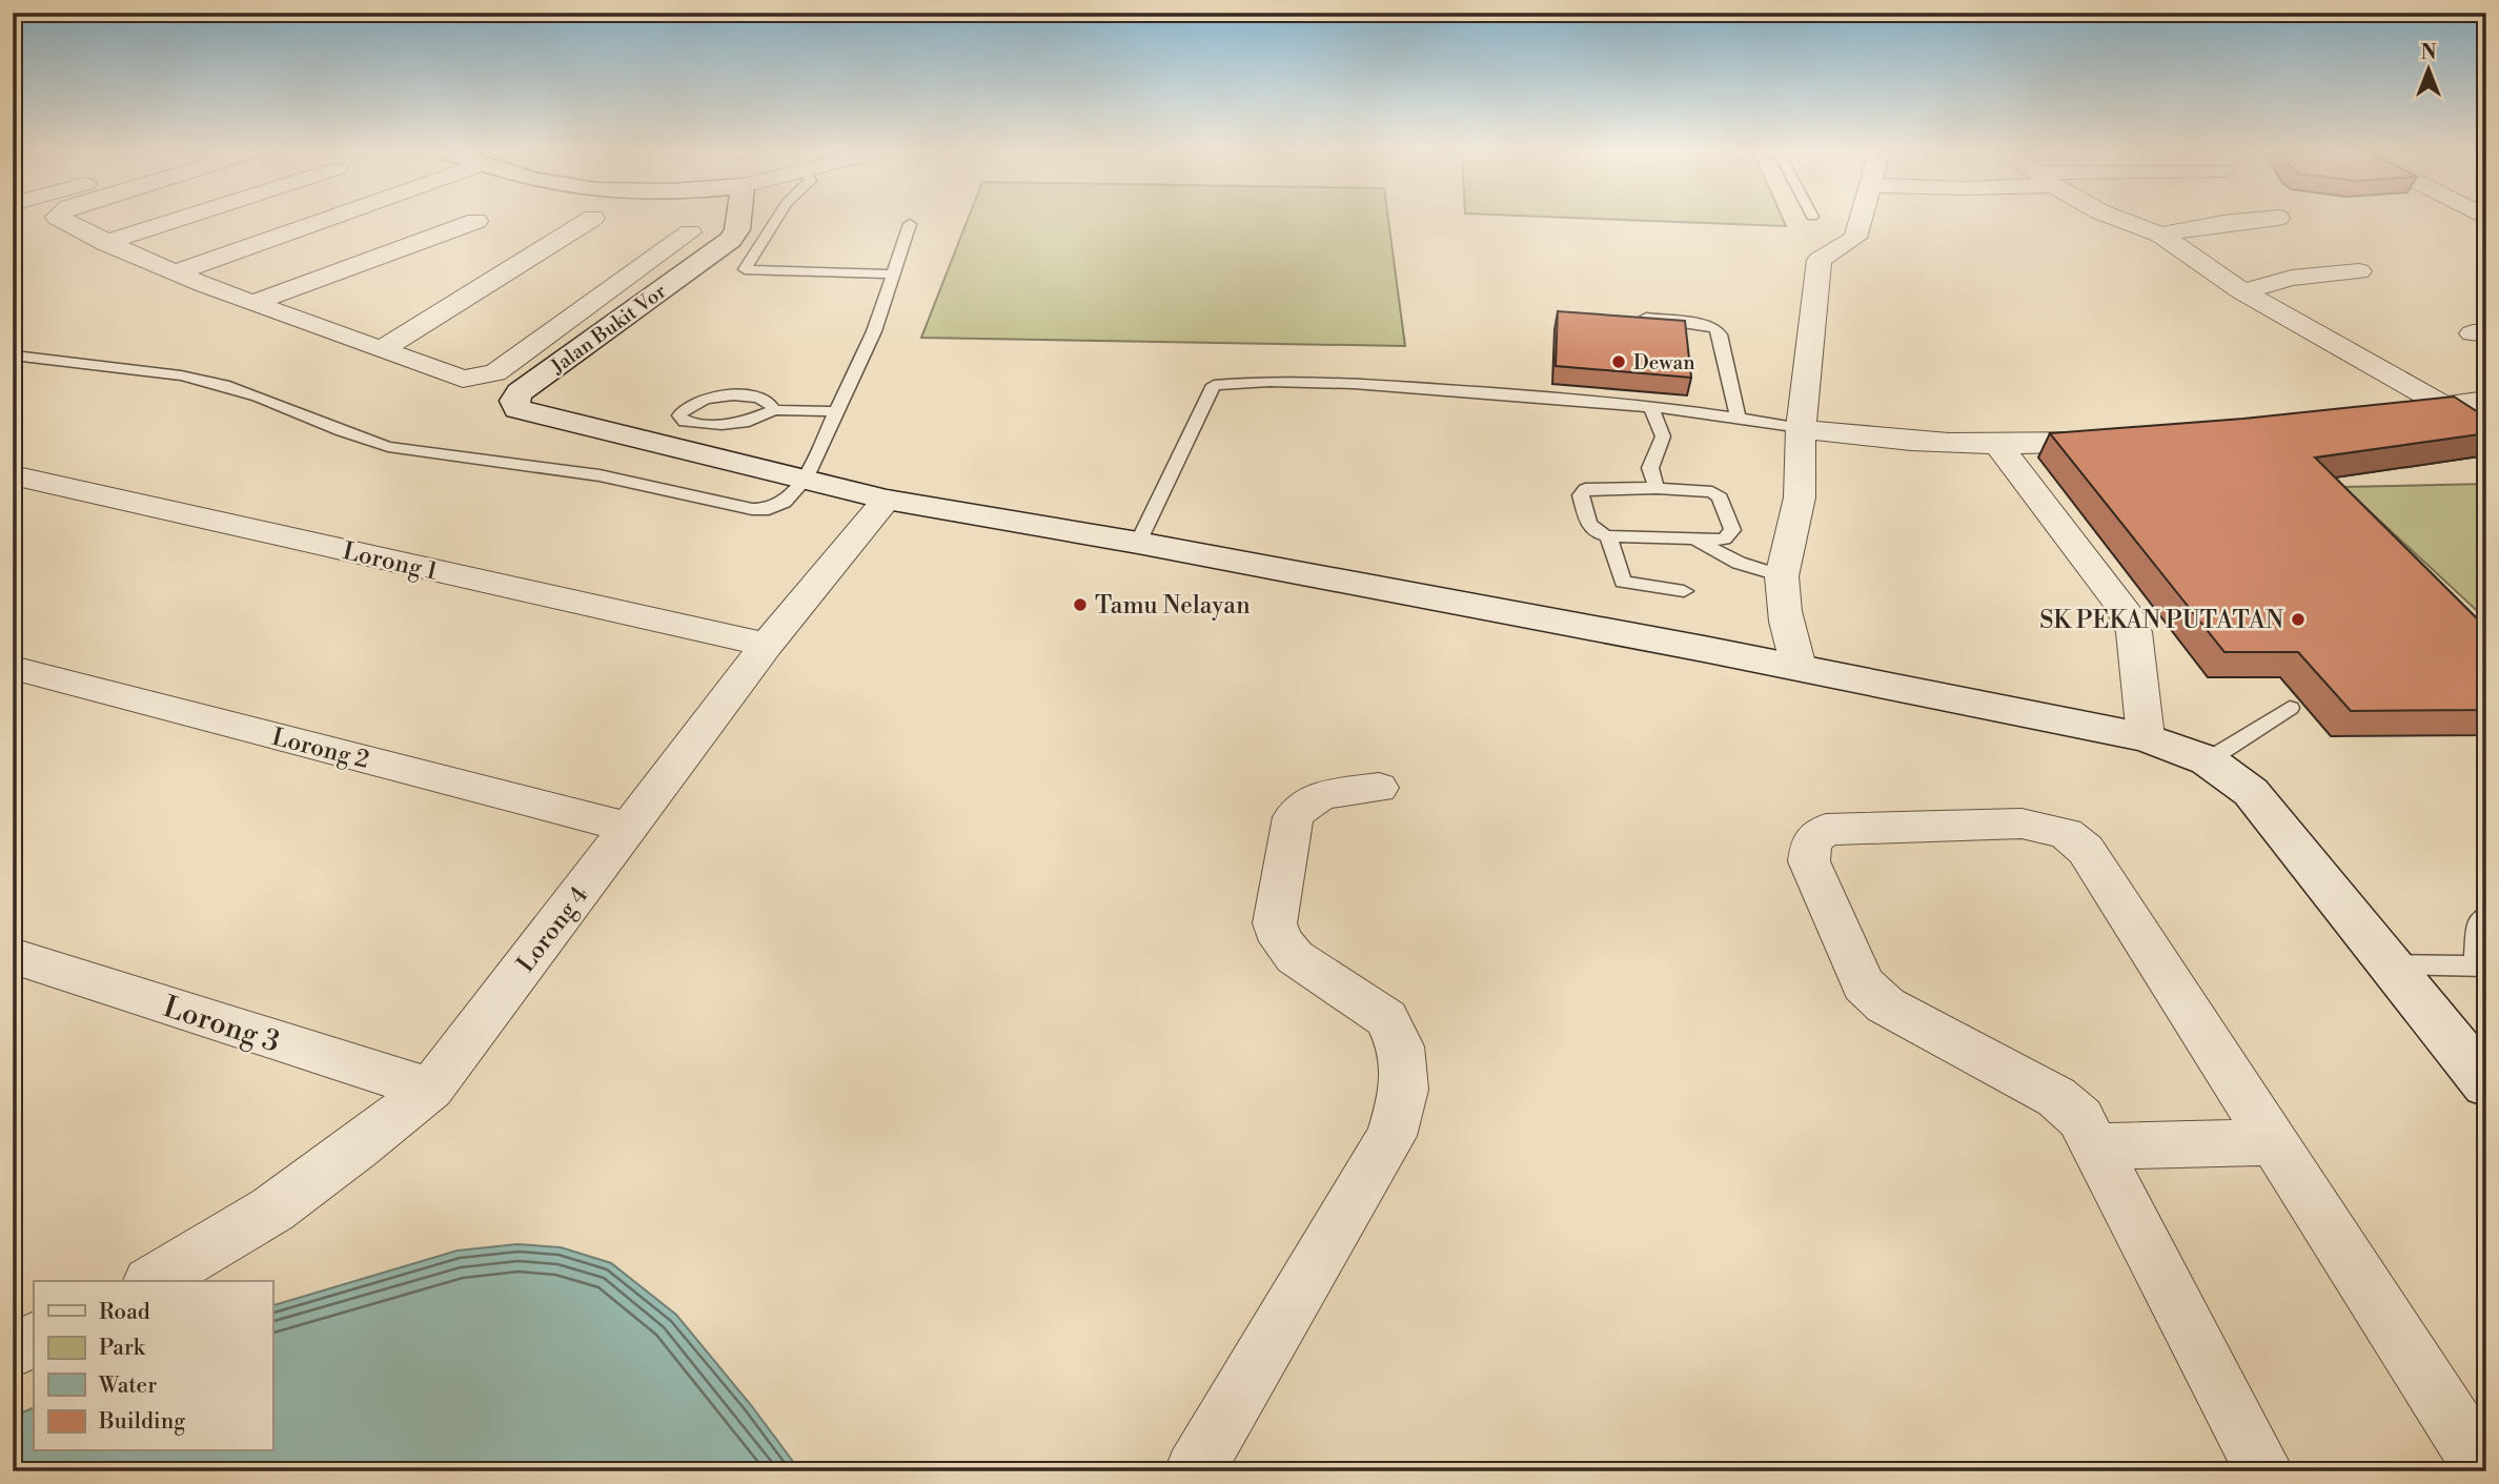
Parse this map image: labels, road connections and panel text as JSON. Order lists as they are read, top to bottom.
{
  "streets": {
    "street": [
      "Jalan Bukit Vor",
      "Lorong 1",
      "Lorong 2",
      "Lorong 4",
      "Lorong 3"
    ]
  },
  "crossings": [
    ["Jalan Bukit Vor", "Lorong 4"],
    ["Lorong 1", "Lorong 4"],
    ["Lorong 2", "Lorong 4"],
    ["Lorong 4", "Lorong 3"]
  ],
  "places": ["Dewan", "Tamu Nelayan", "SK PEKAN PUTATAN"],
  "legend": [
    "Road",
    "Park",
    "Water",
    "Building"
  ],
  "north": "top"
}
